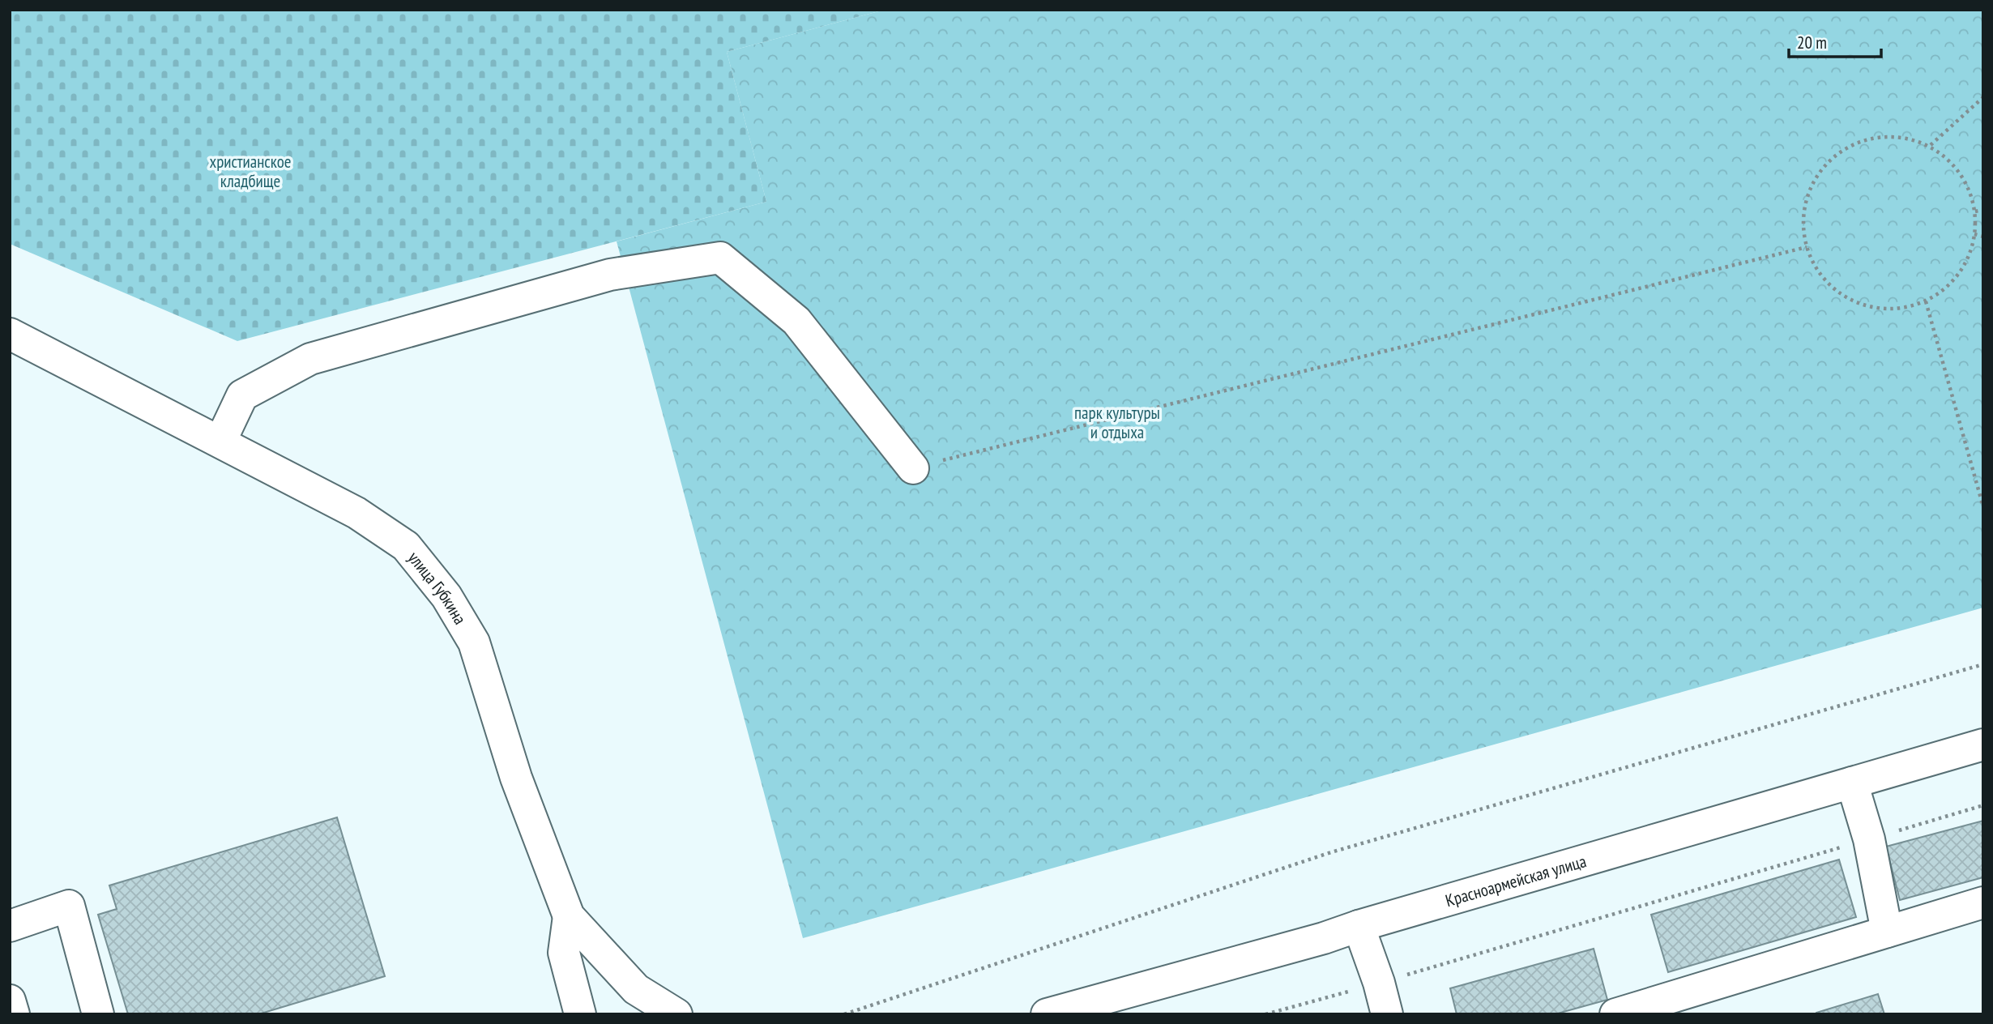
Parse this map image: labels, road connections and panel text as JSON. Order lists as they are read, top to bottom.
{
  "streets": {
    "street": ["улица Губкина", "Красноармейская улица"]
  },
  "parks": ["христианское кладбище", "парк культуры и отдыха"],
  "scale_bar": "20 m"
}
